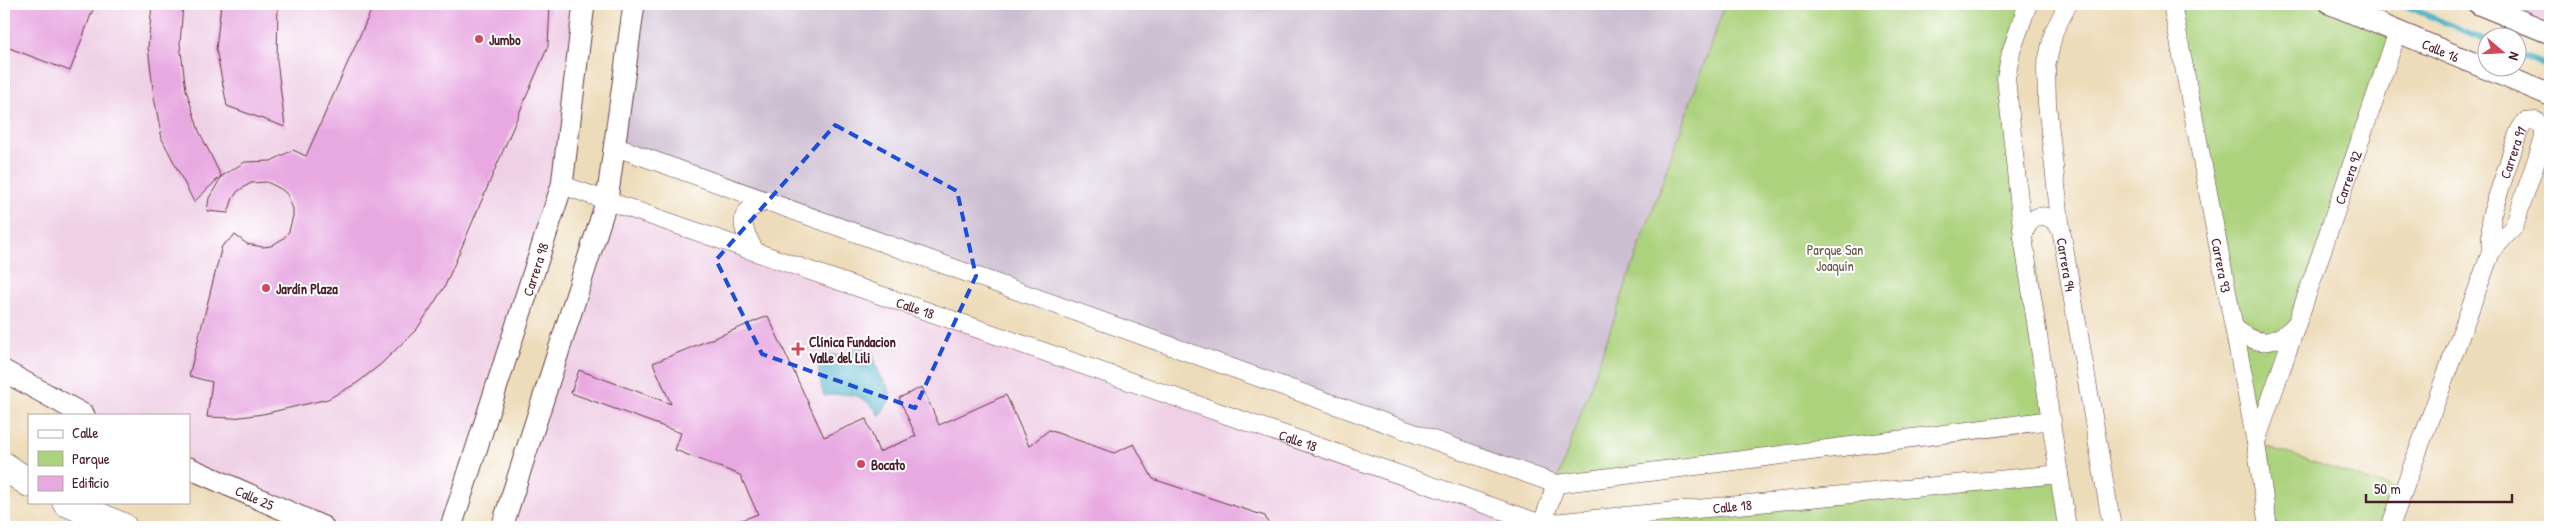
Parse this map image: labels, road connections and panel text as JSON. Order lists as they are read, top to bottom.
{
  "streets": {
    "street": [
      "Calle 16",
      "Carrera 91",
      "Carrera 92",
      "Carrera 94",
      "Carrera 93",
      "Carrera 98",
      "Calle 18",
      "Calle 25"
    ]
  },
  "crossings": [
    ["Calle 16", "Carrera 92"],
    ["Carrera 92", "Carrera 93"],
    ["Carrera 98", "Calle 18"]
  ],
  "parks": ["Parque San Joaquín"],
  "places": {
    "other": ["Jumbo", "Jardín Plaza", "Bocato"],
    "health": ["Clínica Fundacion Valle del Lili"]
  },
  "legend": ["Calle", "Parque", "Edificio"],
  "scale_bar": "50 m",
  "north": "right"
}
